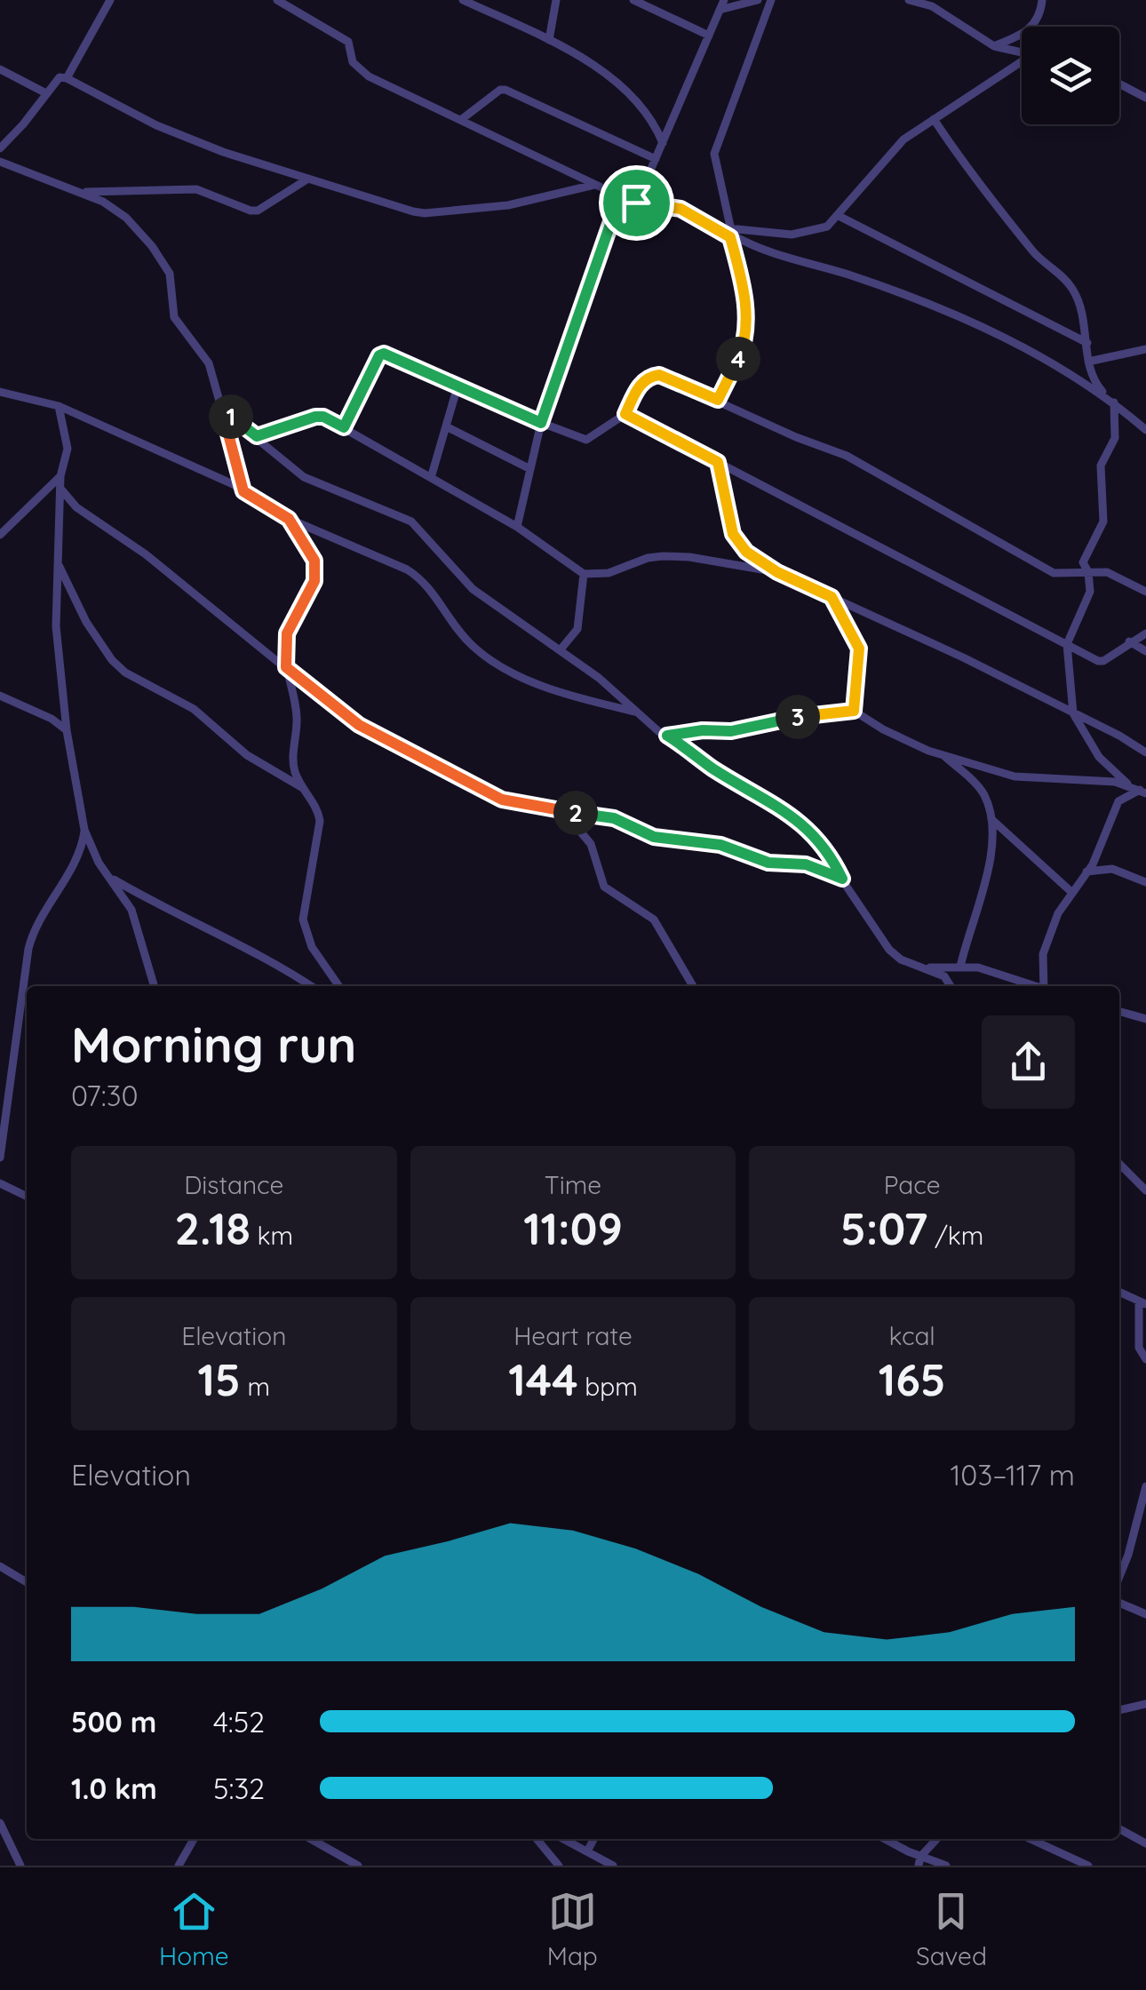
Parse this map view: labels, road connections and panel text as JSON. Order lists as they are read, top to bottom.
{
  "page": {
    "pins": [
      "4",
      "1",
      "3",
      "2"
    ],
    "heading": ["Morning run", "07:30"],
    "stats": [
      ["Distance", "2.18 km"],
      ["Time", "11:09"],
      ["Pace", "5:07 /km"],
      ["Elevation", "15 m"],
      ["Heart rate", "144 bpm"],
      ["kcal", "165"]
    ],
    "chart": ["Elevation", "103–117 m"],
    "list": [
      {
        "name": "500 m",
        "note": "4:52"
      },
      {
        "name": "1.0 km",
        "note": "5:32"
      }
    ],
    "tabs": ["Home", "Map", "Saved"]
  }
}
